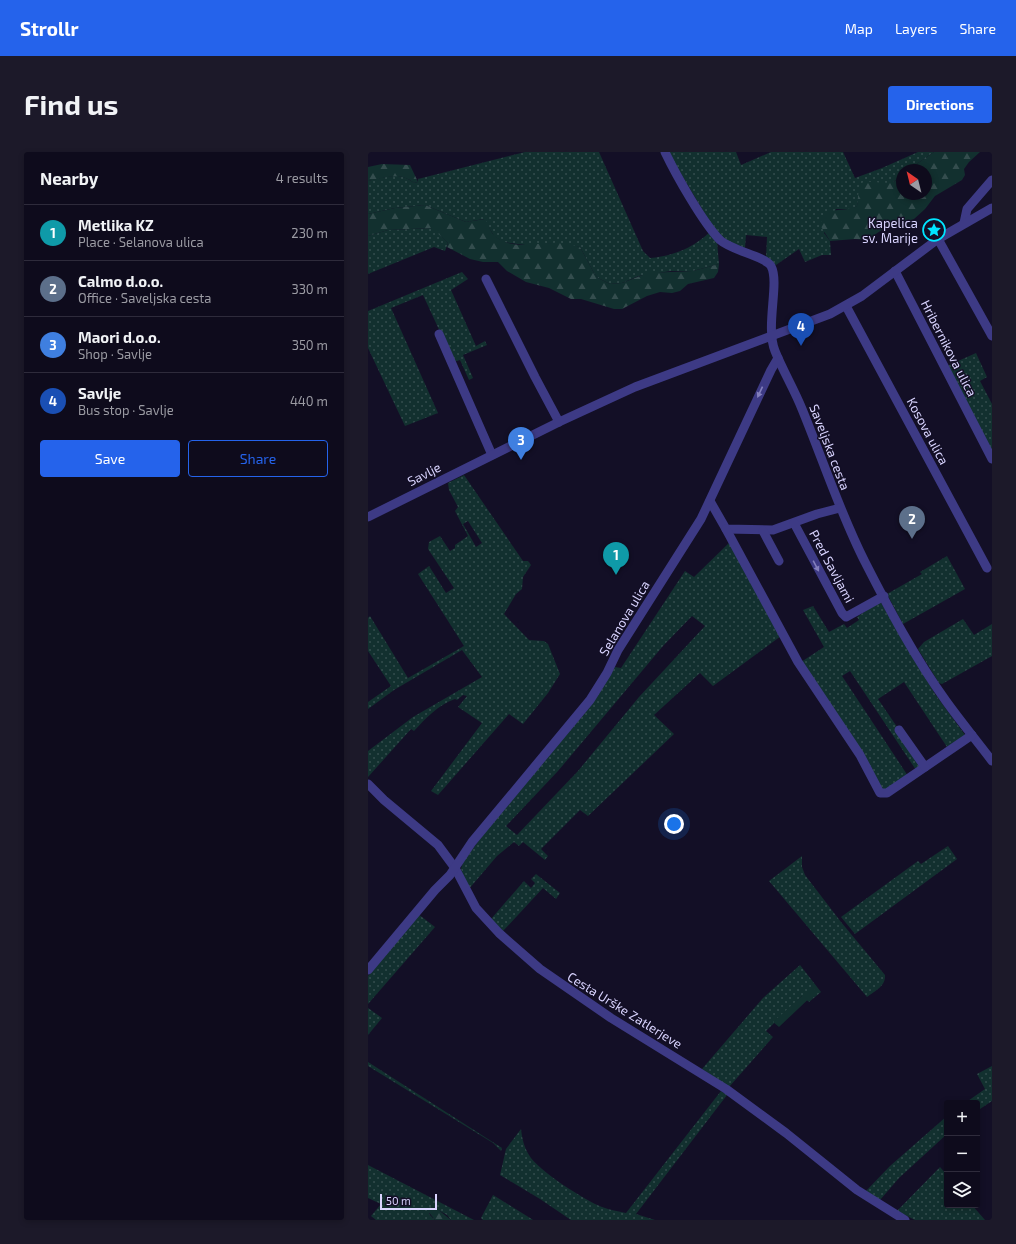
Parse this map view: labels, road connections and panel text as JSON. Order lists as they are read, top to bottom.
{
  "streets": {
    "street": [
      "Hribernikova ulica",
      "Kosova ulica",
      "Saveljska cesta",
      "Savlje",
      "Pred Savljami",
      "Selanova ulica",
      "Cesta Urške Zatlerjeve"
    ]
  },
  "crossings": [
    ["Hribernikova ulica", "Savlje"],
    ["Kosova ulica", "Savlje"],
    ["Saveljska cesta", "Savlje"],
    ["Saveljska cesta", "Pred Savljami"],
    ["Saveljska cesta", "Selanova ulica"],
    ["Selanova ulica", "Cesta Urške Zatlerjeve"]
  ],
  "places": {
    "place": ["Kapelica sv. Marije"]
  },
  "scale_bar": "50 m",
  "north": "top left",
  "page": {
    "header": "Strollr",
    "nav": ["Map", "Layers", "Share"],
    "buttons": [
      "Directions",
      ["Save", "Share"]
    ],
    "title": "Find us",
    "heading": ["Nearby", "4 results"],
    "list": [
      {
        "mark": "1",
        "name": "Metlika KZ",
        "note": "Place · Selanova ulica",
        "value": "230 m"
      },
      {
        "mark": "2",
        "name": "Calmo d.o.o.",
        "note": "Office · Saveljska cesta",
        "value": "330 m"
      },
      {
        "mark": "3",
        "name": "Maori d.o.o.",
        "note": "Shop · Savlje",
        "value": "350 m"
      },
      {
        "mark": "4",
        "name": "Savlje",
        "note": "Bus stop · Savlje",
        "value": "440 m"
      }
    ],
    "pins": [
      "4",
      "3",
      "2",
      "1"
    ],
    "map_buttons": ["+", "−"],
    "scale": "50 m"
  }
}
